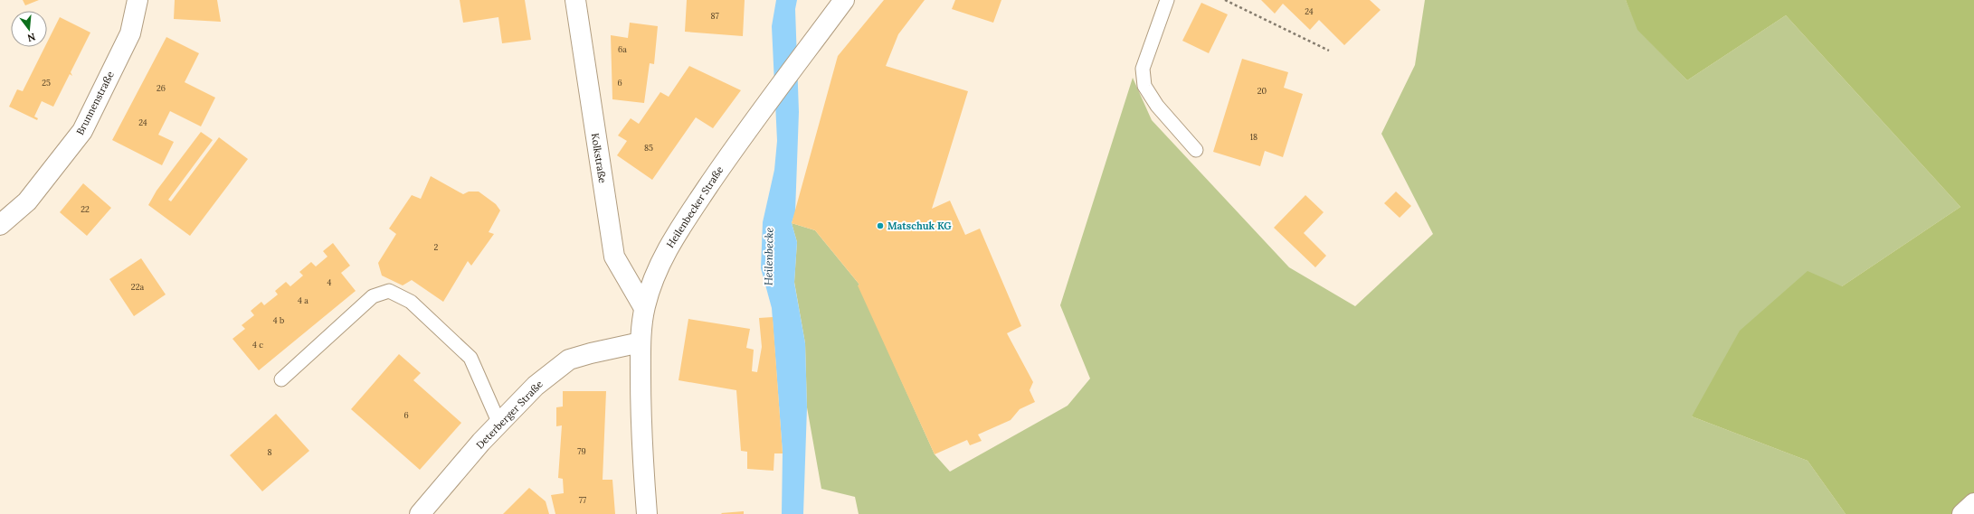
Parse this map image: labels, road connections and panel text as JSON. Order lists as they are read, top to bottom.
{
  "streets": {
    "street": [
      "Brunnenstraße",
      "Kolkstraße",
      "Heilenbecker Straße",
      "Deterberger Straße"
    ]
  },
  "crossings": [
    ["Kolkstraße", "Heilenbecker Straße"],
    ["Heilenbecker Straße", "Deterberger Straße"]
  ],
  "water": ["Heilenbecke"],
  "places": ["Matschuk KG"],
  "house_numbers": [
    "24",
    "87",
    "6a",
    "25",
    "6",
    "26",
    "20",
    "24",
    "18",
    "85",
    "22",
    "2",
    "4",
    "22a",
    "4 a",
    "4 b",
    "4 c",
    "6",
    "79",
    "8",
    "77"
  ],
  "north": "bottom"
}
